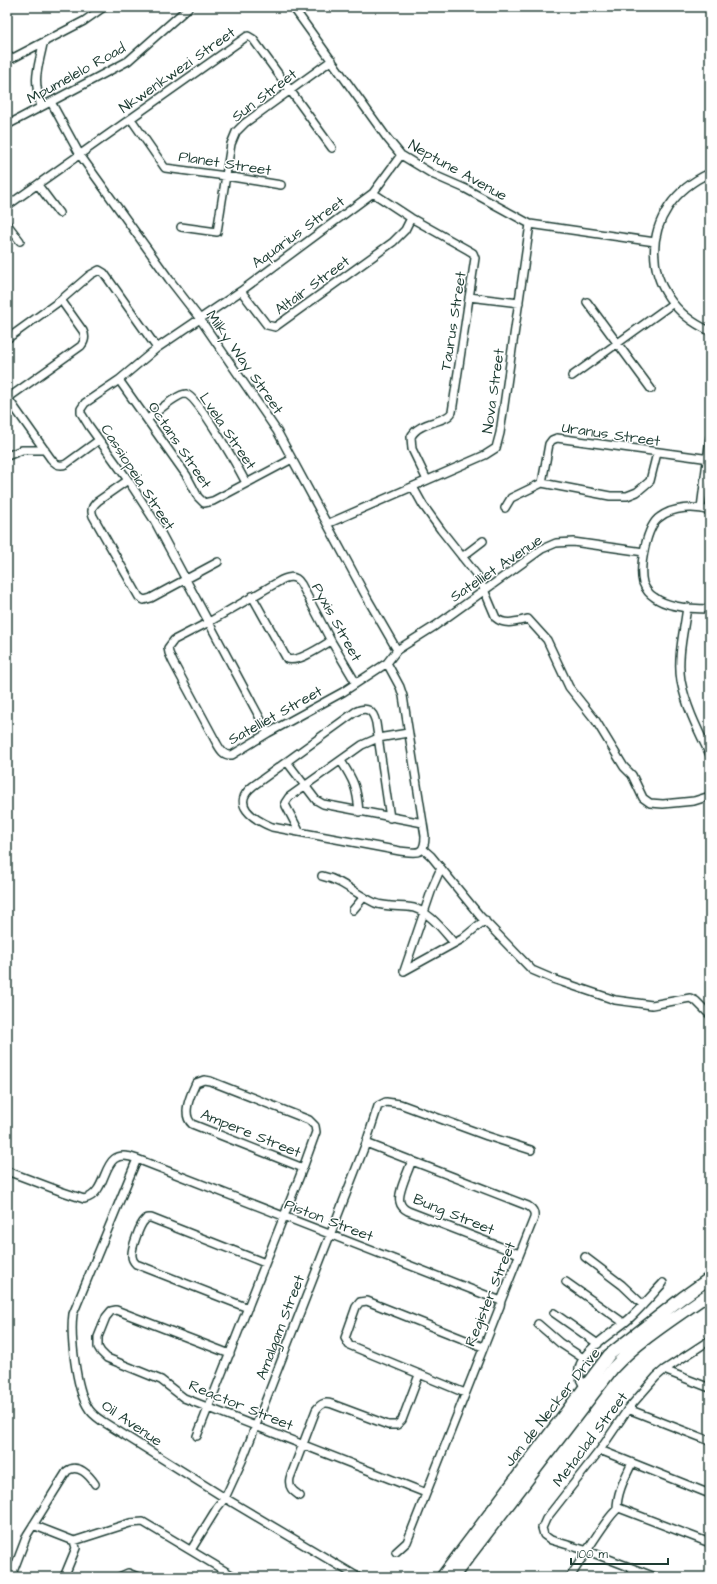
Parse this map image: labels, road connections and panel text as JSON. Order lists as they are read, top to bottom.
{
  "streets": {
    "main road": ["Jan de Necker Drive"],
    "street": [
      "Nkwenkwezi Street",
      "Mpumelelo Road",
      "Sun Street",
      "Planet Street",
      "Neptune Avenue",
      "Aquarius Street",
      "Altair Street",
      "Taurus Street",
      "Milky Way Street",
      "Nova Street",
      "Lvela Street",
      "Uranus Street",
      "Octans Street",
      "Cassiopeia Street",
      "Satelliet Avenue",
      "Pyxis Street",
      "Satelliet Street",
      "Ampere Street",
      "Bung Street",
      "Piston Street",
      "Register Street",
      "Amalgam Street",
      "Reactor Street",
      "Oil Avenue",
      "Metaclad Street"
    ]
  },
  "crossings": [
    ["Nkwenkwezi Street", "Sun Street"],
    ["Nkwenkwezi Street", "Planet Street"],
    ["Nkwenkwezi Street", "Milky Way Street"],
    ["Mpumelelo Road", "Milky Way Street"],
    ["Sun Street", "Planet Street"],
    ["Sun Street", "Neptune Avenue"],
    ["Neptune Avenue", "Aquarius Street"],
    ["Neptune Avenue", "Nova Street"],
    ["Aquarius Street", "Altair Street"],
    ["Aquarius Street", "Taurus Street"],
    ["Aquarius Street", "Milky Way Street"],
    ["Aquarius Street", "Cassiopeia Street"],
    ["Altair Street", "Taurus Street"],
    ["Taurus Street", "Nova Street"],
    ["Milky Way Street", "Nova Street"],
    ["Milky Way Street", "Octans Street"],
    ["Milky Way Street", "Cassiopeia Street"],
    ["Milky Way Street", "Satelliet Avenue"],
    ["Milky Way Street", "Satelliet Street"],
    ["Lvela Street", "Octans Street"],
    ["Octans Street", "Cassiopeia Street"],
    ["Cassiopeia Street", "Pyxis Street"],
    ["Cassiopeia Street", "Satelliet Street"],
    ["Satelliet Avenue", "Satelliet Street"],
    ["Pyxis Street", "Satelliet Street"],
    ["Ampere Street", "Piston Street"],
    ["Ampere Street", "Reactor Street"],
    ["Bung Street", "Register Street"],
    ["Piston Street", "Register Street"],
    ["Piston Street", "Amalgam Street"],
    ["Piston Street", "Oil Avenue"],
    ["Register Street", "Amalgam Street"],
    ["Register Street", "Reactor Street"],
    ["Amalgam Street", "Reactor Street"],
    ["Amalgam Street", "Oil Avenue"]
  ],
  "scale_bar": "100 m"
}
